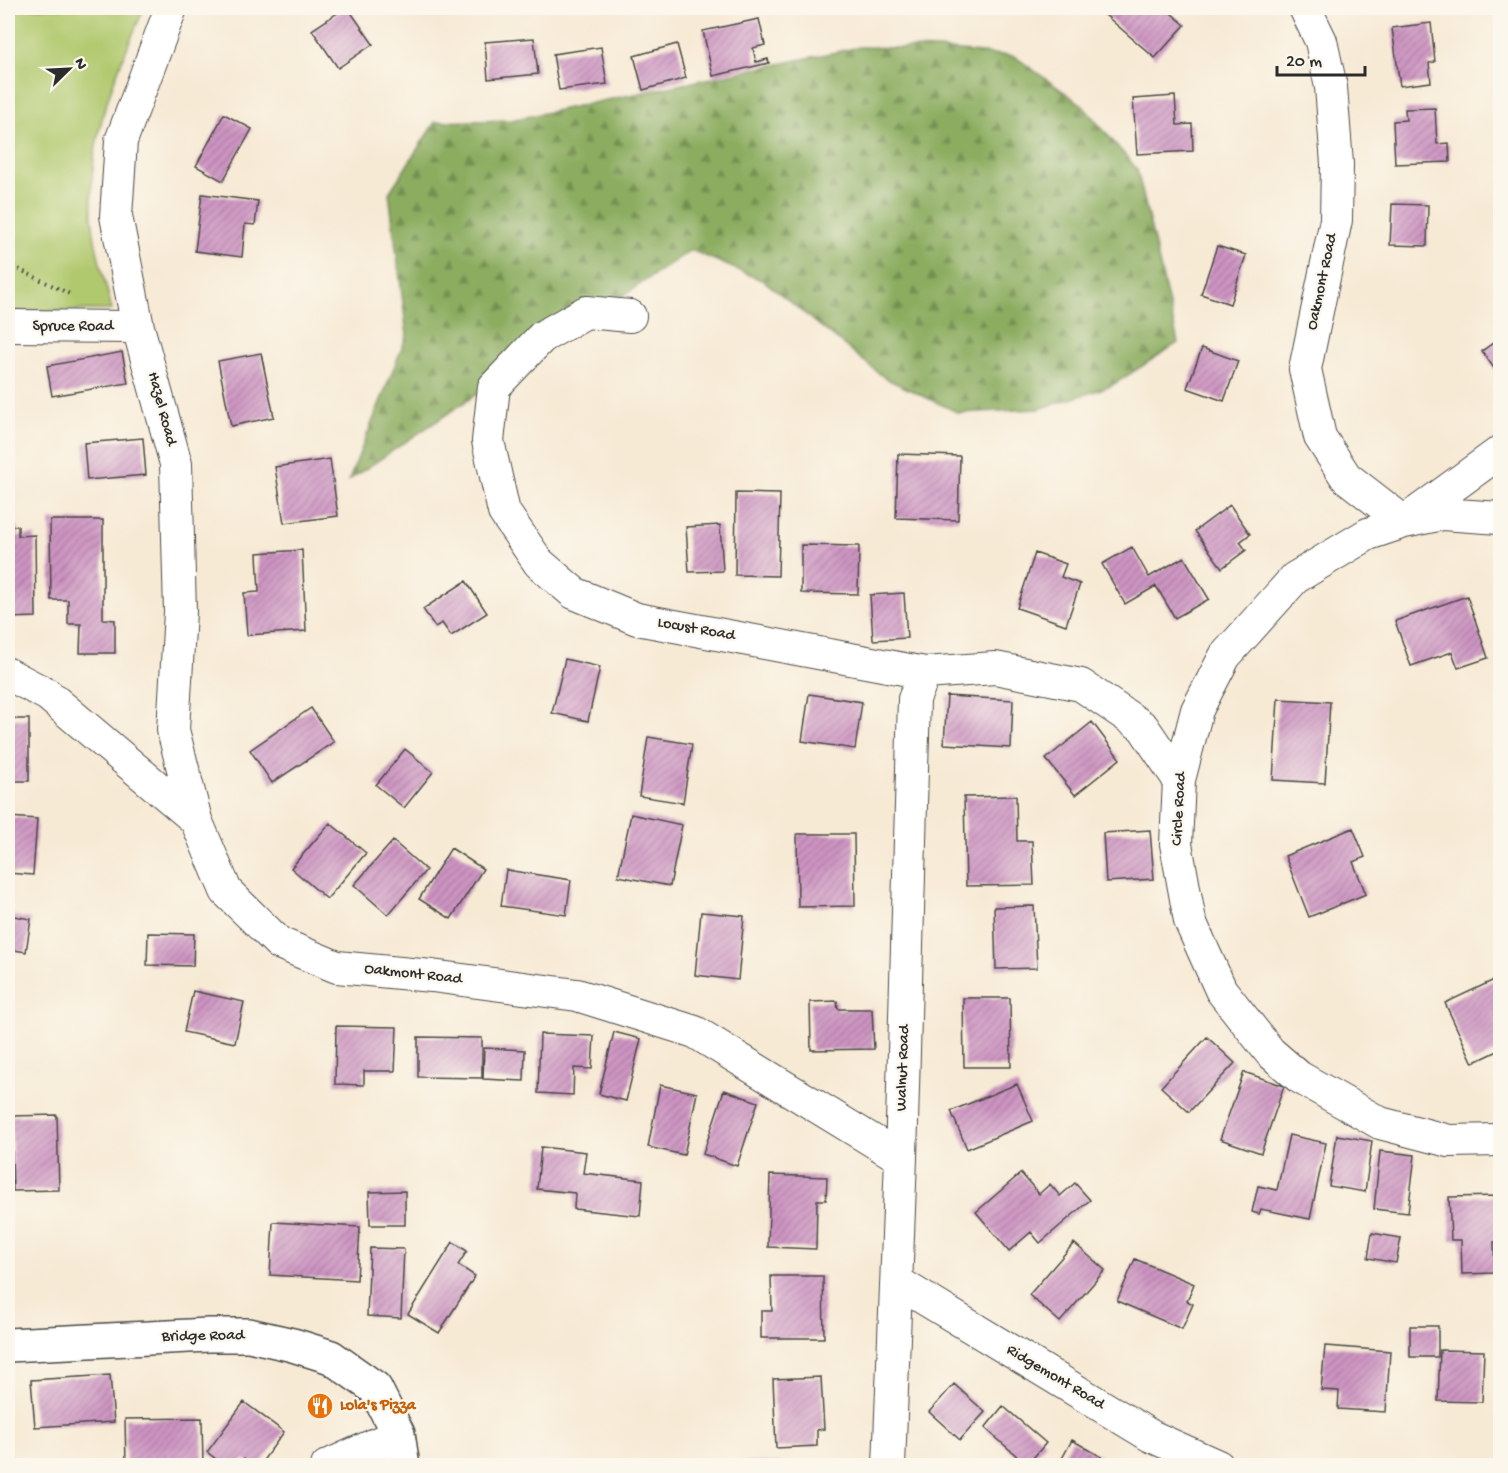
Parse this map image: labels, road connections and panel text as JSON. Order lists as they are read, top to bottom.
{
  "streets": {
    "street": [
      "Oakmont Road",
      "Spruce Road",
      "Hazel Road",
      "Locust Road",
      "Circle Road",
      "Walnut Road",
      "Bridge Road",
      "Ridgemont Road"
    ]
  },
  "crossings": [
    ["Oakmont Road", "Hazel Road"],
    ["Oakmont Road", "Circle Road"],
    ["Oakmont Road", "Walnut Road"],
    ["Spruce Road", "Hazel Road"],
    ["Locust Road", "Circle Road"],
    ["Locust Road", "Walnut Road"],
    ["Walnut Road", "Ridgemont Road"]
  ],
  "places": {
    "restaurant": ["Lola's Pizza"]
  },
  "scale_bar": "20 m",
  "north": "top right"
}
